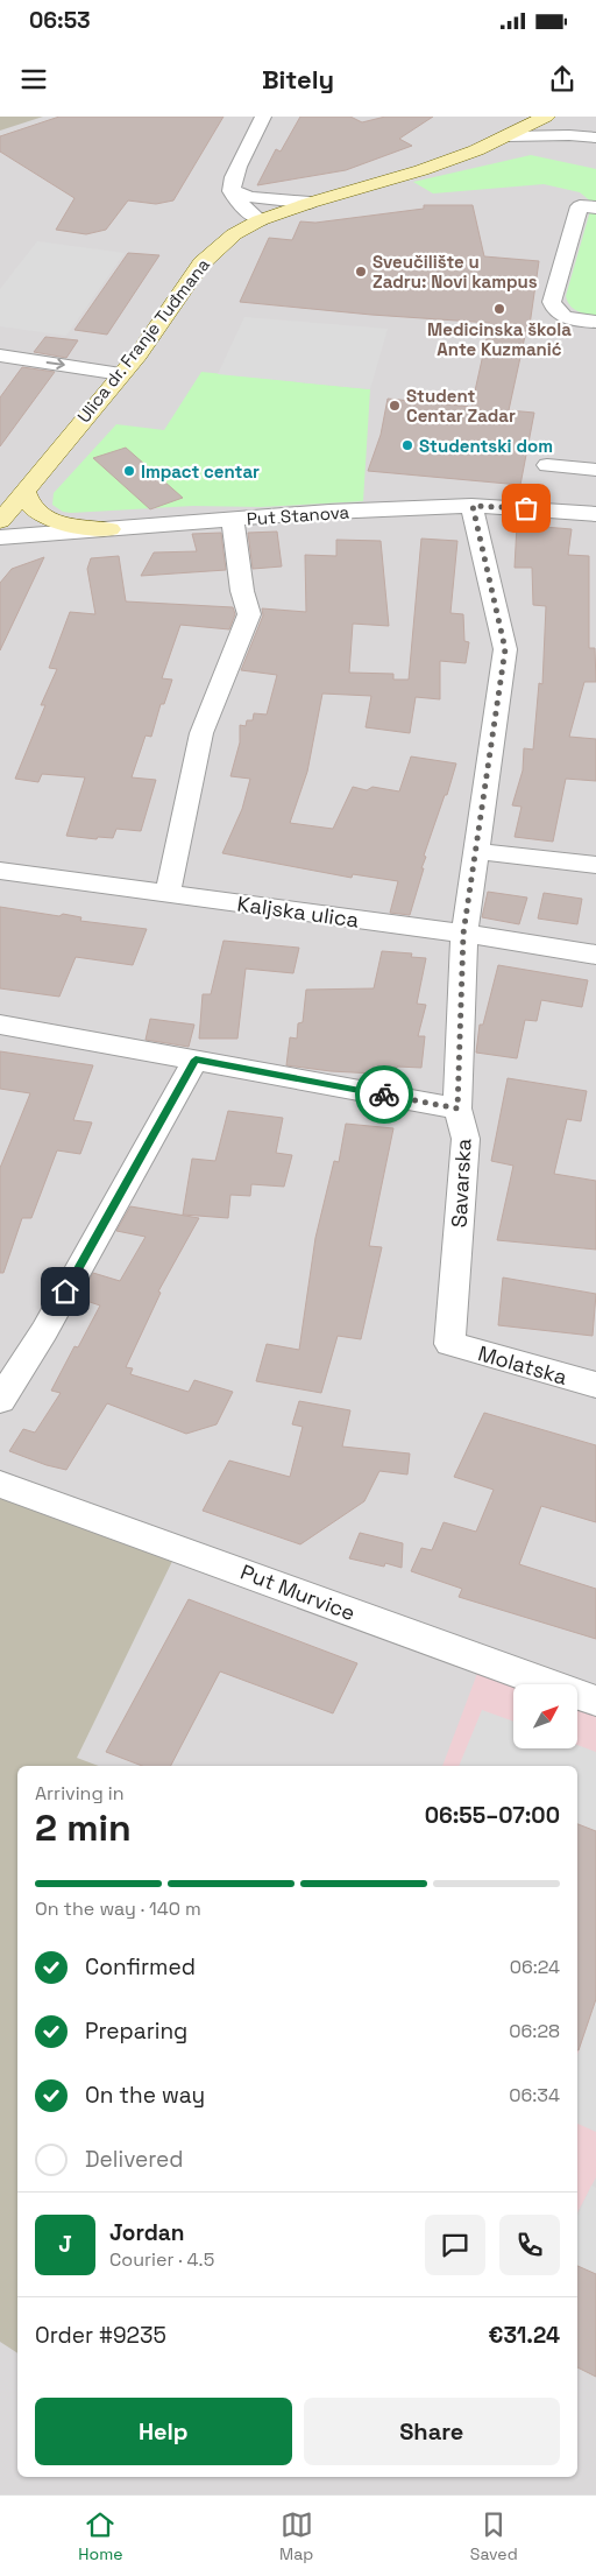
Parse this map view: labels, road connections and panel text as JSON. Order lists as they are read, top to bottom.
{
  "streets": {
    "main road": ["Ulica dr. Franje Tuđmana"],
    "street": [
      "Put Stanova",
      "Kaljska ulica",
      "Savarska",
      "Molatska",
      "Put Murvice"
    ]
  },
  "crossings": [
    ["Put Stanova", "Savarska"],
    ["Kaljska ulica", "Savarska"],
    ["Savarska", "Molatska"]
  ],
  "places": [
    "Sveučilište u Zadru: Novi kampus",
    "Medicinska škola Ante Kuzmanić",
    "Student Centar Zadar",
    "Studentski dom",
    "Impact centar"
  ],
  "north": "top right",
  "page": {
    "status": "06:53",
    "header": "Bitely",
    "heading": ["2 min", "Arriving in", "06:55–07:00"],
    "panel": [
      "Jordan",
      "Courier · 4.5",
      "Order #9235",
      "€31.24"
    ],
    "bar": "On the way · 140 m",
    "list": [
      ["Confirmed", "06:24"],
      ["Preparing", "06:28"],
      ["On the way", "06:34"],
      "Delivered"
    ],
    "round": "J",
    "buttons": ["Help", "Share"],
    "tabs": ["Home", "Map", "Saved"]
  }
}
